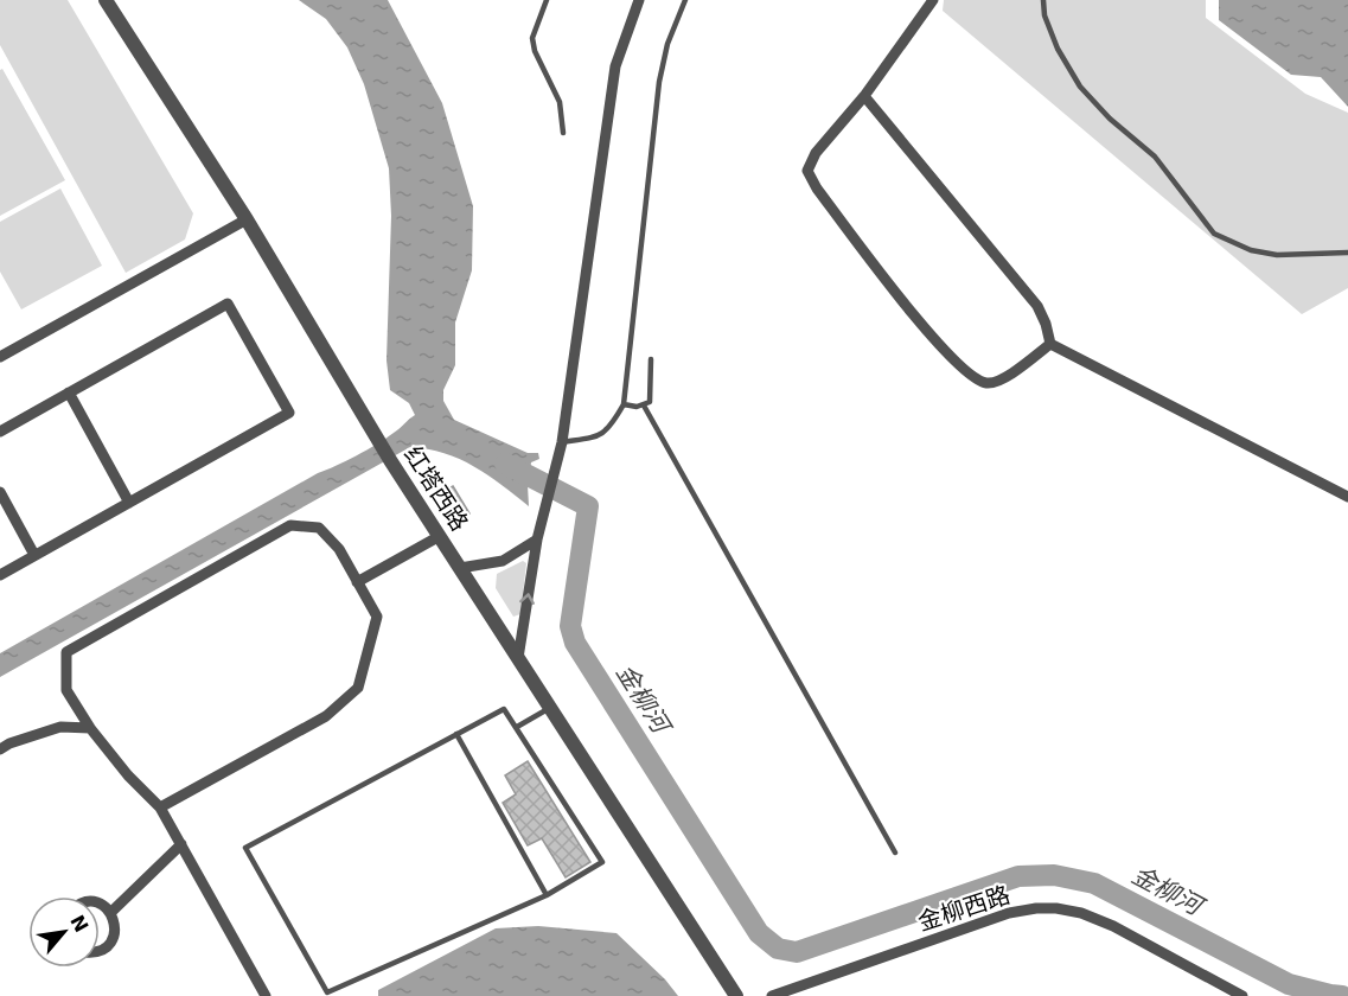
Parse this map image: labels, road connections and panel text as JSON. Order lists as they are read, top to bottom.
{
  "streets": {
    "street": ["红塔西路", "金柳西路"]
  },
  "water": ["金柳河"],
  "north": "top right"
}
